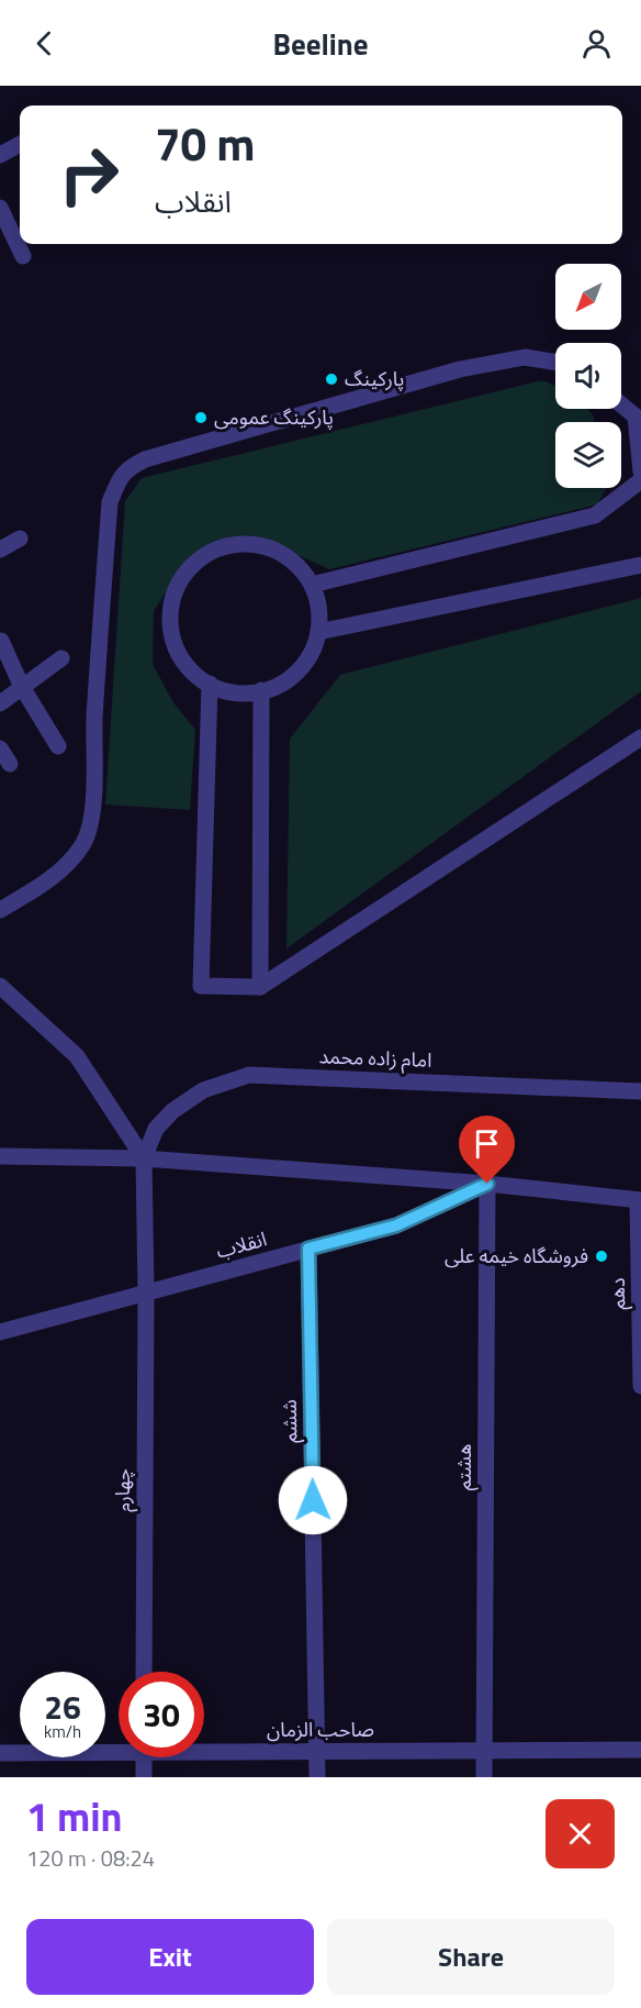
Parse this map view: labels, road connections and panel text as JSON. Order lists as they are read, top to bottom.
{
  "streets": {
    "street": [
      "امام زاده محمد",
      "انقلاب",
      "دهم",
      "ششم",
      "هشتم",
      "چهارم",
      "صاحب الزمان"
    ]
  },
  "crossings": [
    ["امام زاده محمد", "چهارم"],
    ["انقلاب", "ششم"],
    ["انقلاب", "هشتم"],
    ["انقلاب", "چهارم"],
    ["ششم", "صاحب الزمان"],
    ["هشتم", "صاحب الزمان"]
  ],
  "places": ["پارکینگ", "پارکینگ عمومی", "فروشگاه خیمه علی"],
  "north": "bottom left",
  "page": {
    "header": "Beeline",
    "turn": ["70 m", "انقلاب"],
    "speed": "26 km/h",
    "limit": "30",
    "heading": ["1 min", "120 m · 08:24"],
    "buttons": ["Exit", "Share"]
  }
}
